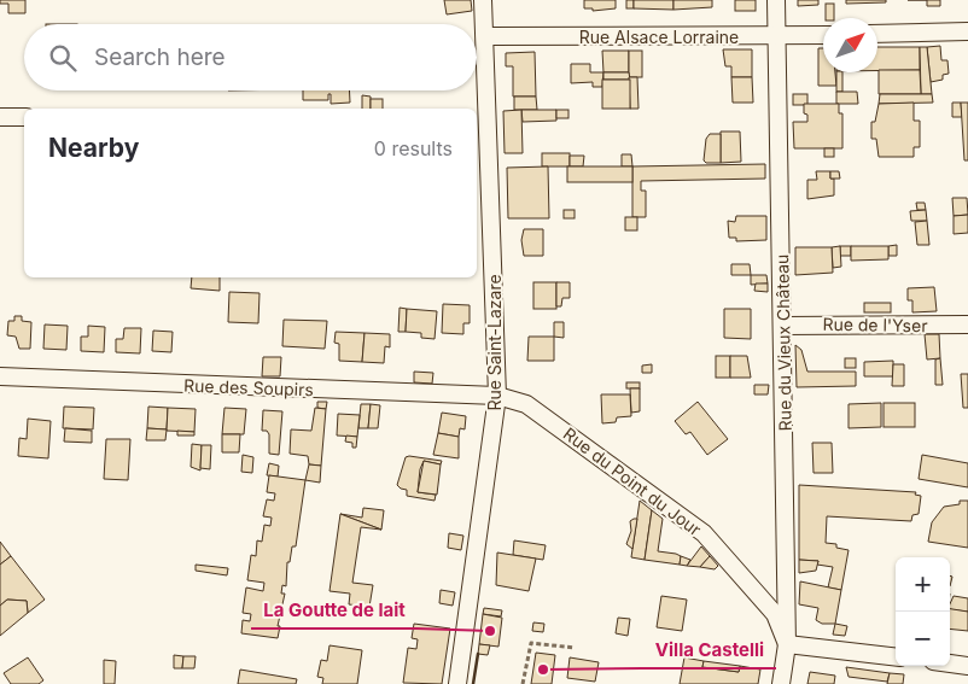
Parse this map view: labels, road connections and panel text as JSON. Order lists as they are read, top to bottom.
{
  "streets": {
    "street": [
      "Rue Alsace Lorraine",
      "Rue de l'Yser",
      "Rue Saint-Lazare",
      "Rue du Vieux Château",
      "Rue des Soupirs",
      "Rue du Point du Jour"
    ]
  },
  "crossings": [
    ["Rue Alsace Lorraine", "Rue Saint-Lazare"],
    ["Rue Alsace Lorraine", "Rue du Vieux Château"],
    ["Rue de l'Yser", "Rue du Vieux Château"],
    ["Rue Saint-Lazare", "Rue des Soupirs"],
    ["Rue Saint-Lazare", "Rue du Point du Jour"],
    ["Rue du Vieux Château", "Rue du Point du Jour"],
    ["Rue des Soupirs", "Rue du Point du Jour"]
  ],
  "places": ["La Goutte de lait", "Villa Castelli"],
  "north": "top right",
  "page": {
    "search": "Search here",
    "heading": ["Nearby", "0 results"],
    "map_buttons": ["+", "−"]
  }
}
